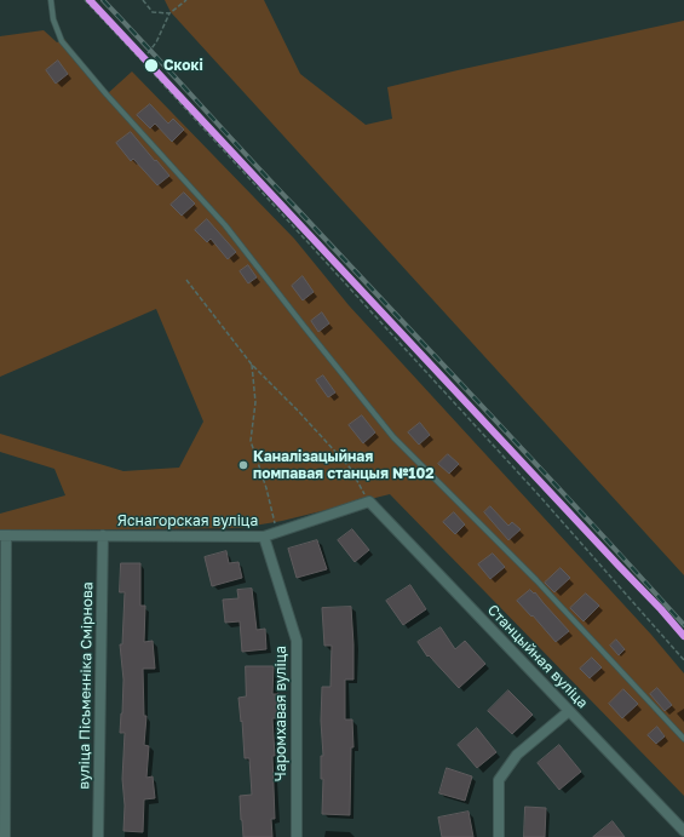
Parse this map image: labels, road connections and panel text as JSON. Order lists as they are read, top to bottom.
{
  "streets": {
    "street": [
      "Яснагорская вуліца",
      "Станцыйная вуліца",
      "вуліца Пісьменніка Смірнова",
      "Чаромхавая вуліца"
    ]
  },
  "crossings": [
    ["Яснагорская вуліца", "Станцыйная вуліца"],
    ["Яснагорская вуліца", "вуліца Пісьменніка Смірнова"],
    ["Яснагорская вуліца", "Чаромхавая вуліца"]
  ],
  "places": ["Скокі", "Каналізацыйная помпавая станцыя №102"]
}
